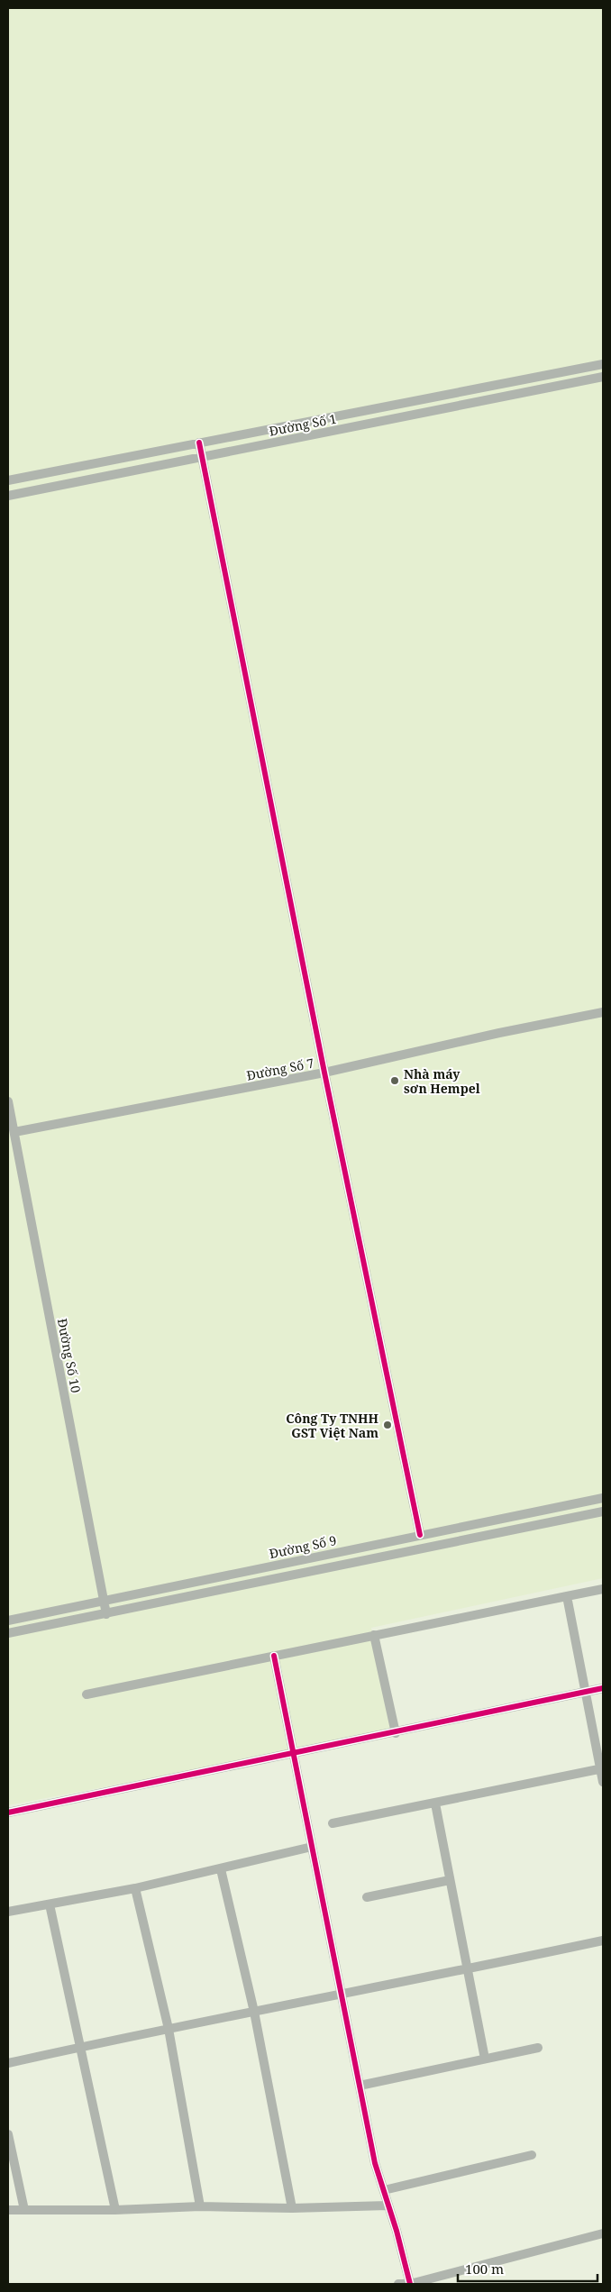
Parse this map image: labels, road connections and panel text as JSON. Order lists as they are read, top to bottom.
{
  "streets": {
    "street": [
      "Đường Số 1",
      "Đường Số 7",
      "Đường Số 10",
      "Đường Số 9"
    ]
  },
  "crossings": [
    ["Đường Số 7", "Đường Số 10"],
    ["Đường Số 10", "Đường Số 9"]
  ],
  "places": ["Nhà máy sơn Hempel", "Công Ty TNHH GST Việt Nam"],
  "scale_bar": "100 m"
}
